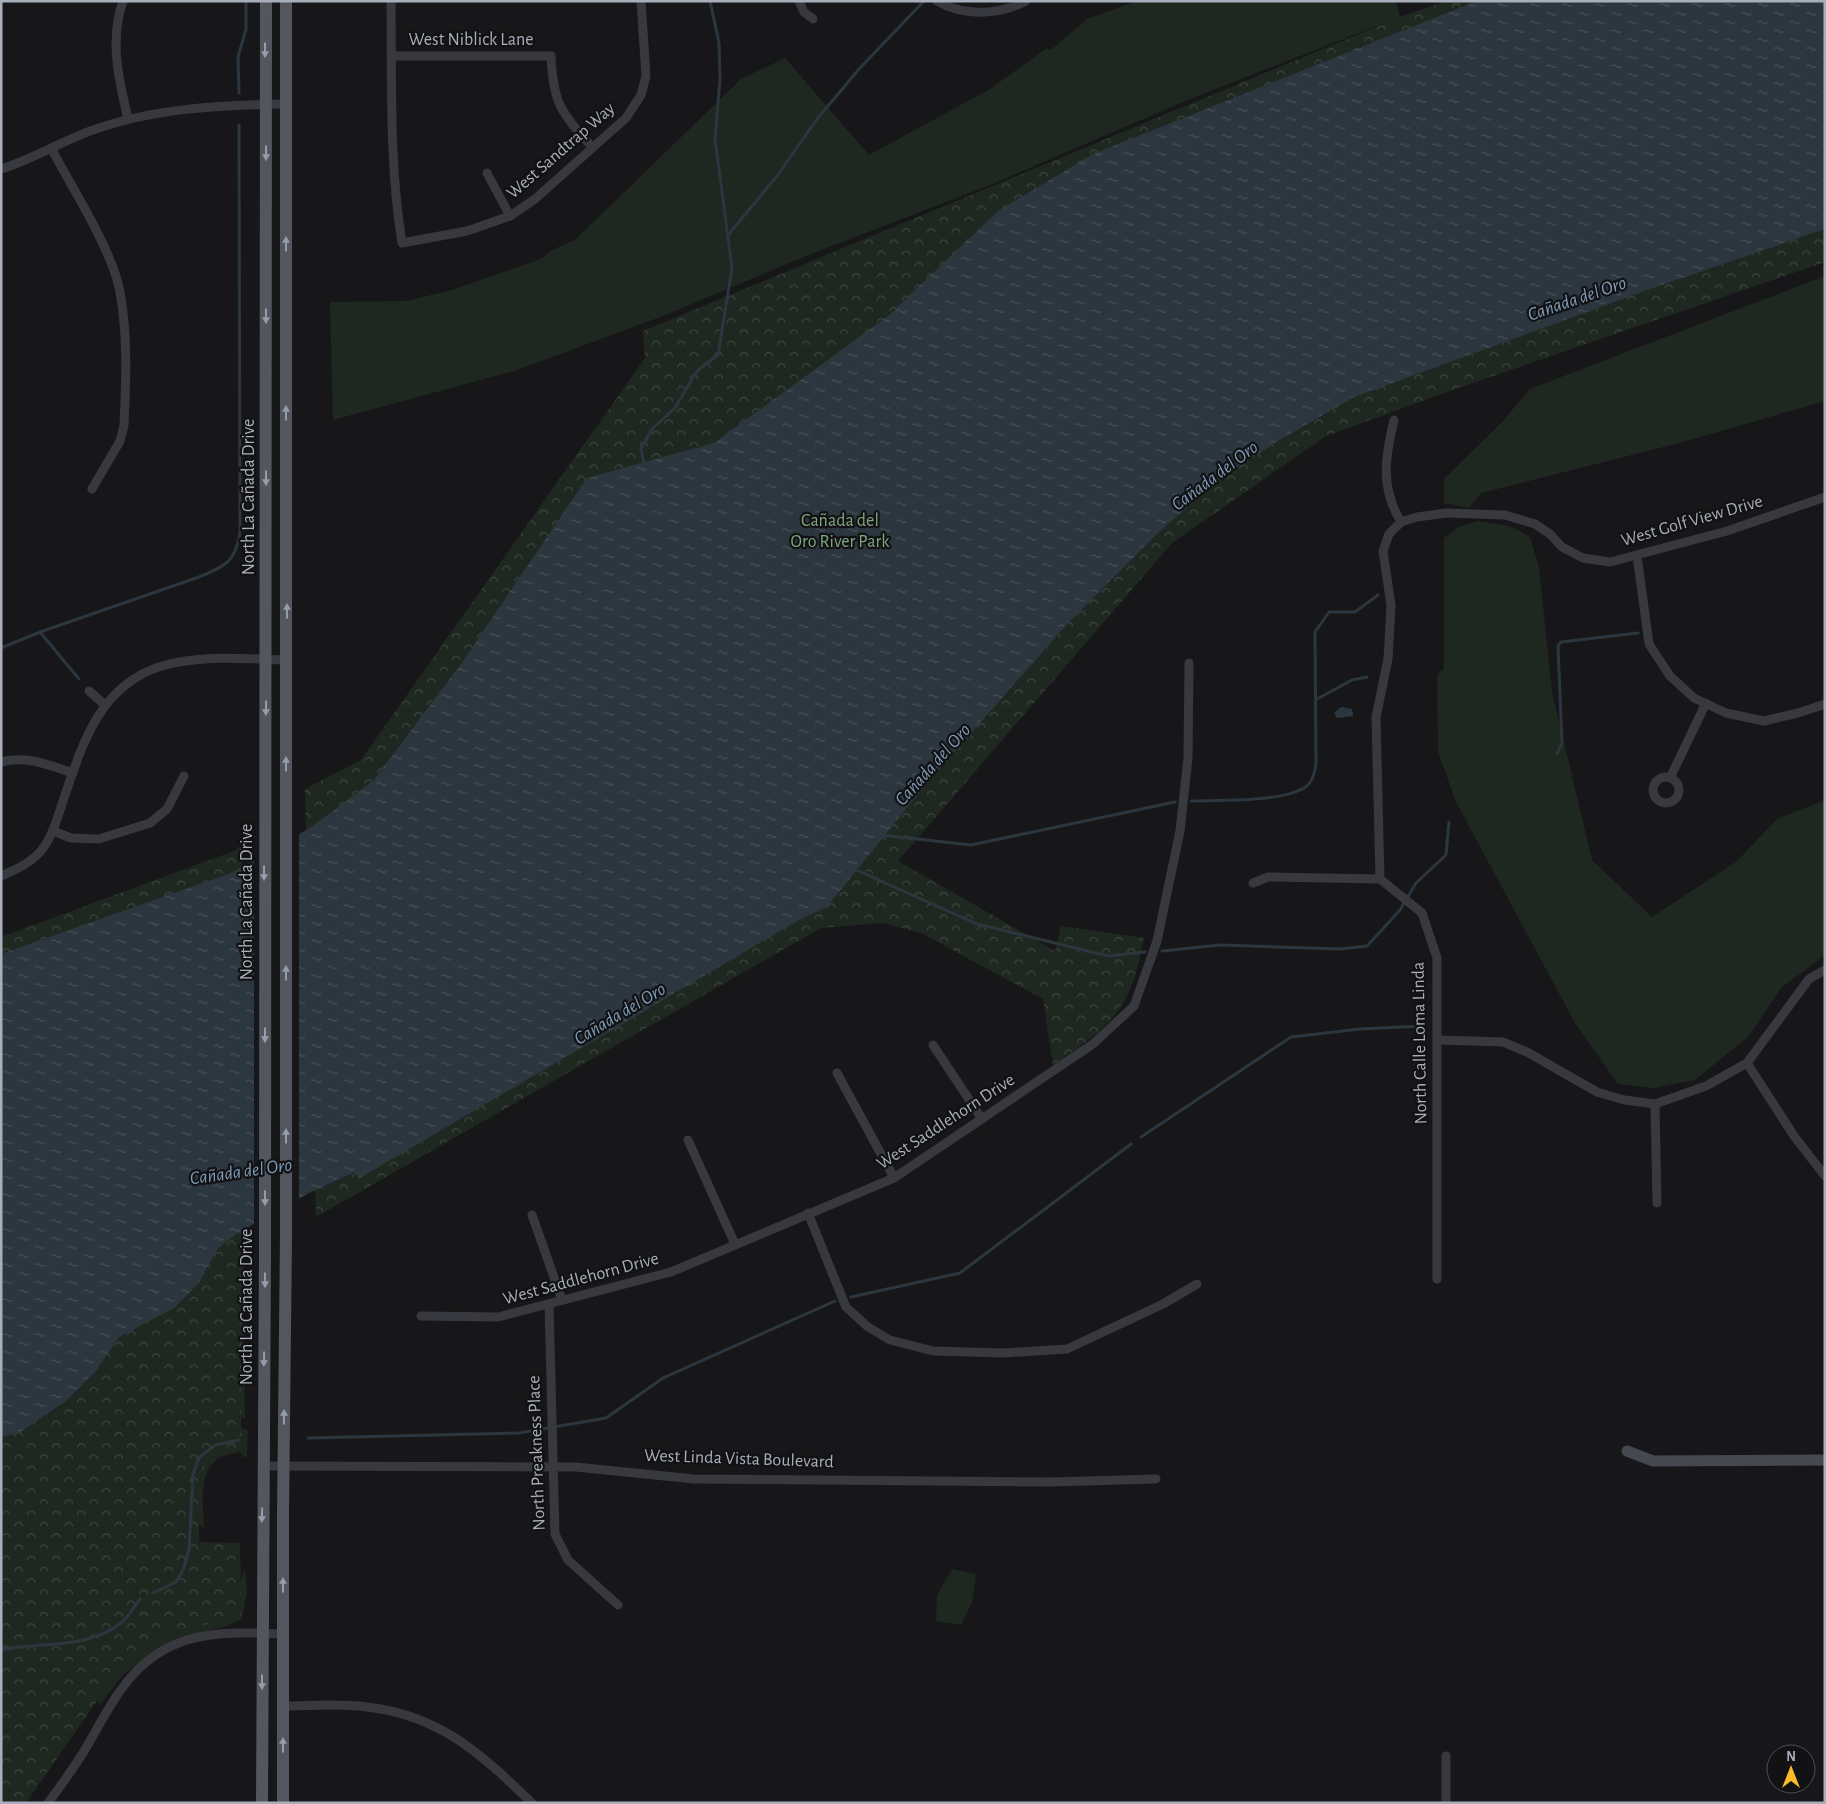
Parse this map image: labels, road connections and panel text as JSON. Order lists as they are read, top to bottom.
{
  "streets": {
    "main road": ["North La Cañada Drive"],
    "street": [
      "West Niblick Lane",
      "West Sandtrap Way",
      "West Golf View Drive",
      "North Calle Loma Linda",
      "West Saddlehorn Drive",
      "North Preakness Place",
      "West Linda Vista Boulevard"
    ]
  },
  "crossings": [
    ["West Niblick Lane", "West Sandtrap Way"],
    ["North La Cañada Drive", "West Linda Vista Boulevard"],
    ["West Saddlehorn Drive", "North Preakness Place"],
    ["North Preakness Place", "West Linda Vista Boulevard"]
  ],
  "water": ["Cañada del Oro"],
  "parks": ["Cañada del Oro River Park"],
  "north": "top"
}
